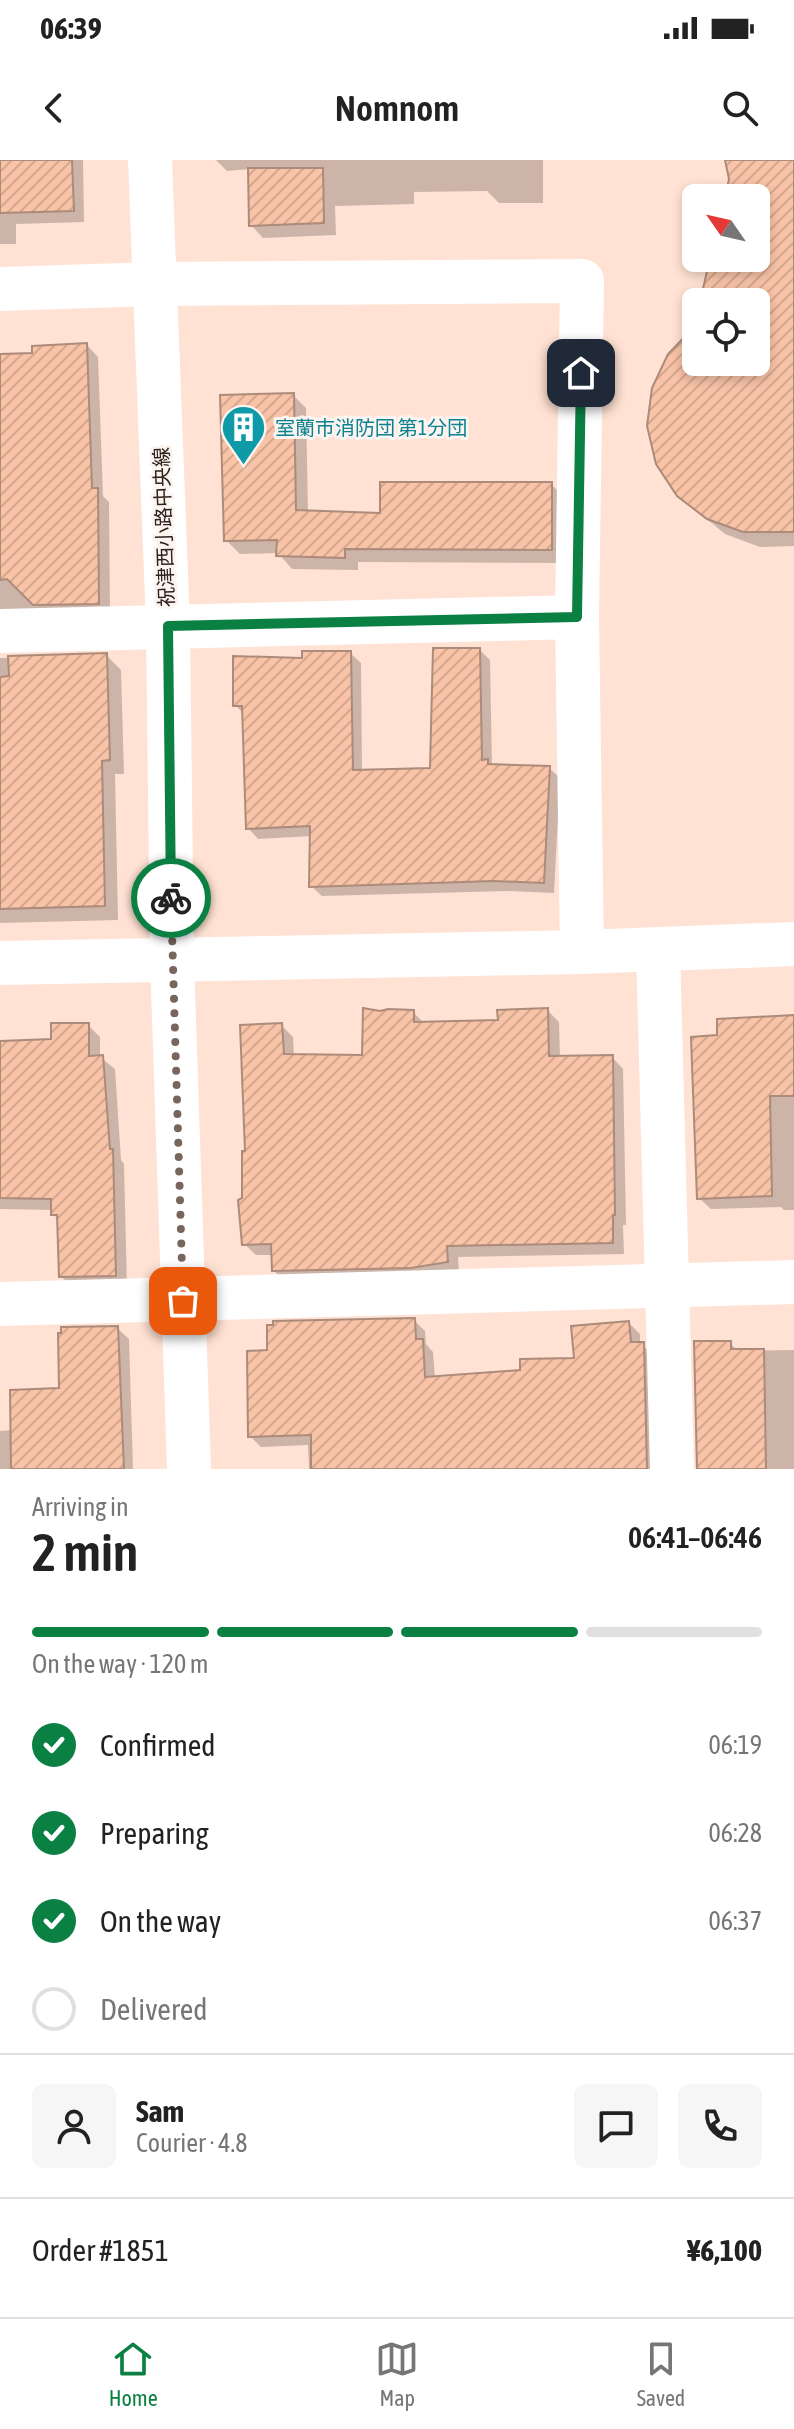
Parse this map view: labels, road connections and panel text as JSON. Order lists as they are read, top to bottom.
{
  "streets": {
    "street": ["祝津西小路中央線"]
  },
  "places": {
    "building": ["室蘭市消防団 第1分団"]
  },
  "north": "top left",
  "page": {
    "status": "06:39",
    "header": "Nomnom",
    "heading": ["2 min", "Arriving in", "06:41–06:46"],
    "panel": [
      "Sam",
      "Courier · 4.8",
      "Order #1851",
      "¥6,100"
    ],
    "bar": "On the way · 120 m",
    "list": [
      ["Confirmed", "06:19"],
      ["Preparing", "06:28"],
      ["On the way", "06:37"],
      "Delivered"
    ],
    "tabs": ["Home", "Map", "Saved"]
  }
}
